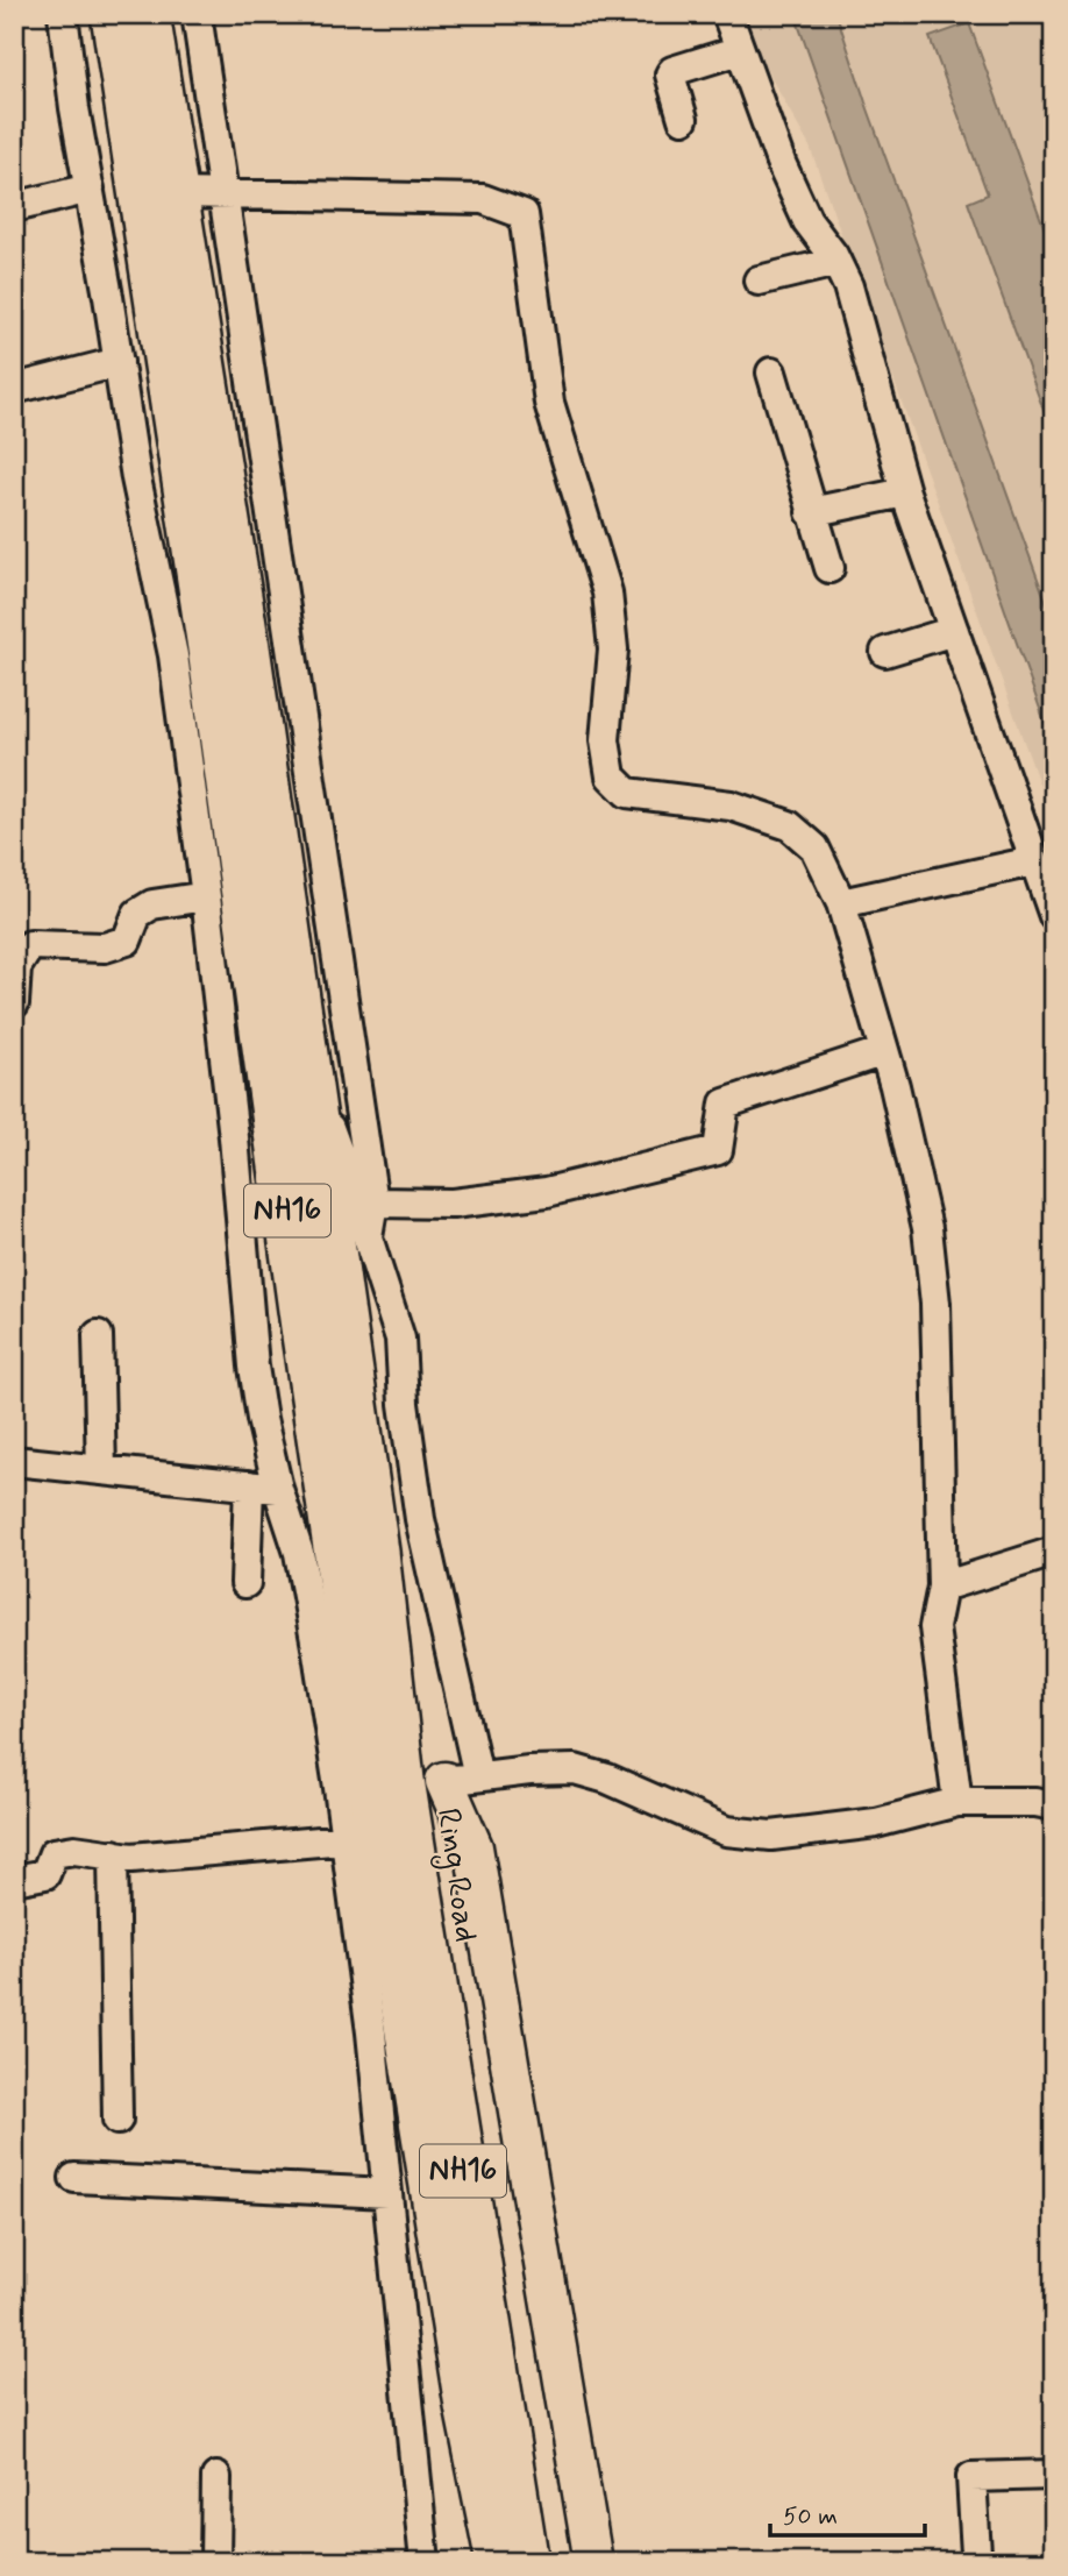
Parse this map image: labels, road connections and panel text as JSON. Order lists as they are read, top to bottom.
{
  "streets": {
    "highway": ["NH16"],
    "main road": ["Ring Road"]
  },
  "scale_bar": "50 m"
}
